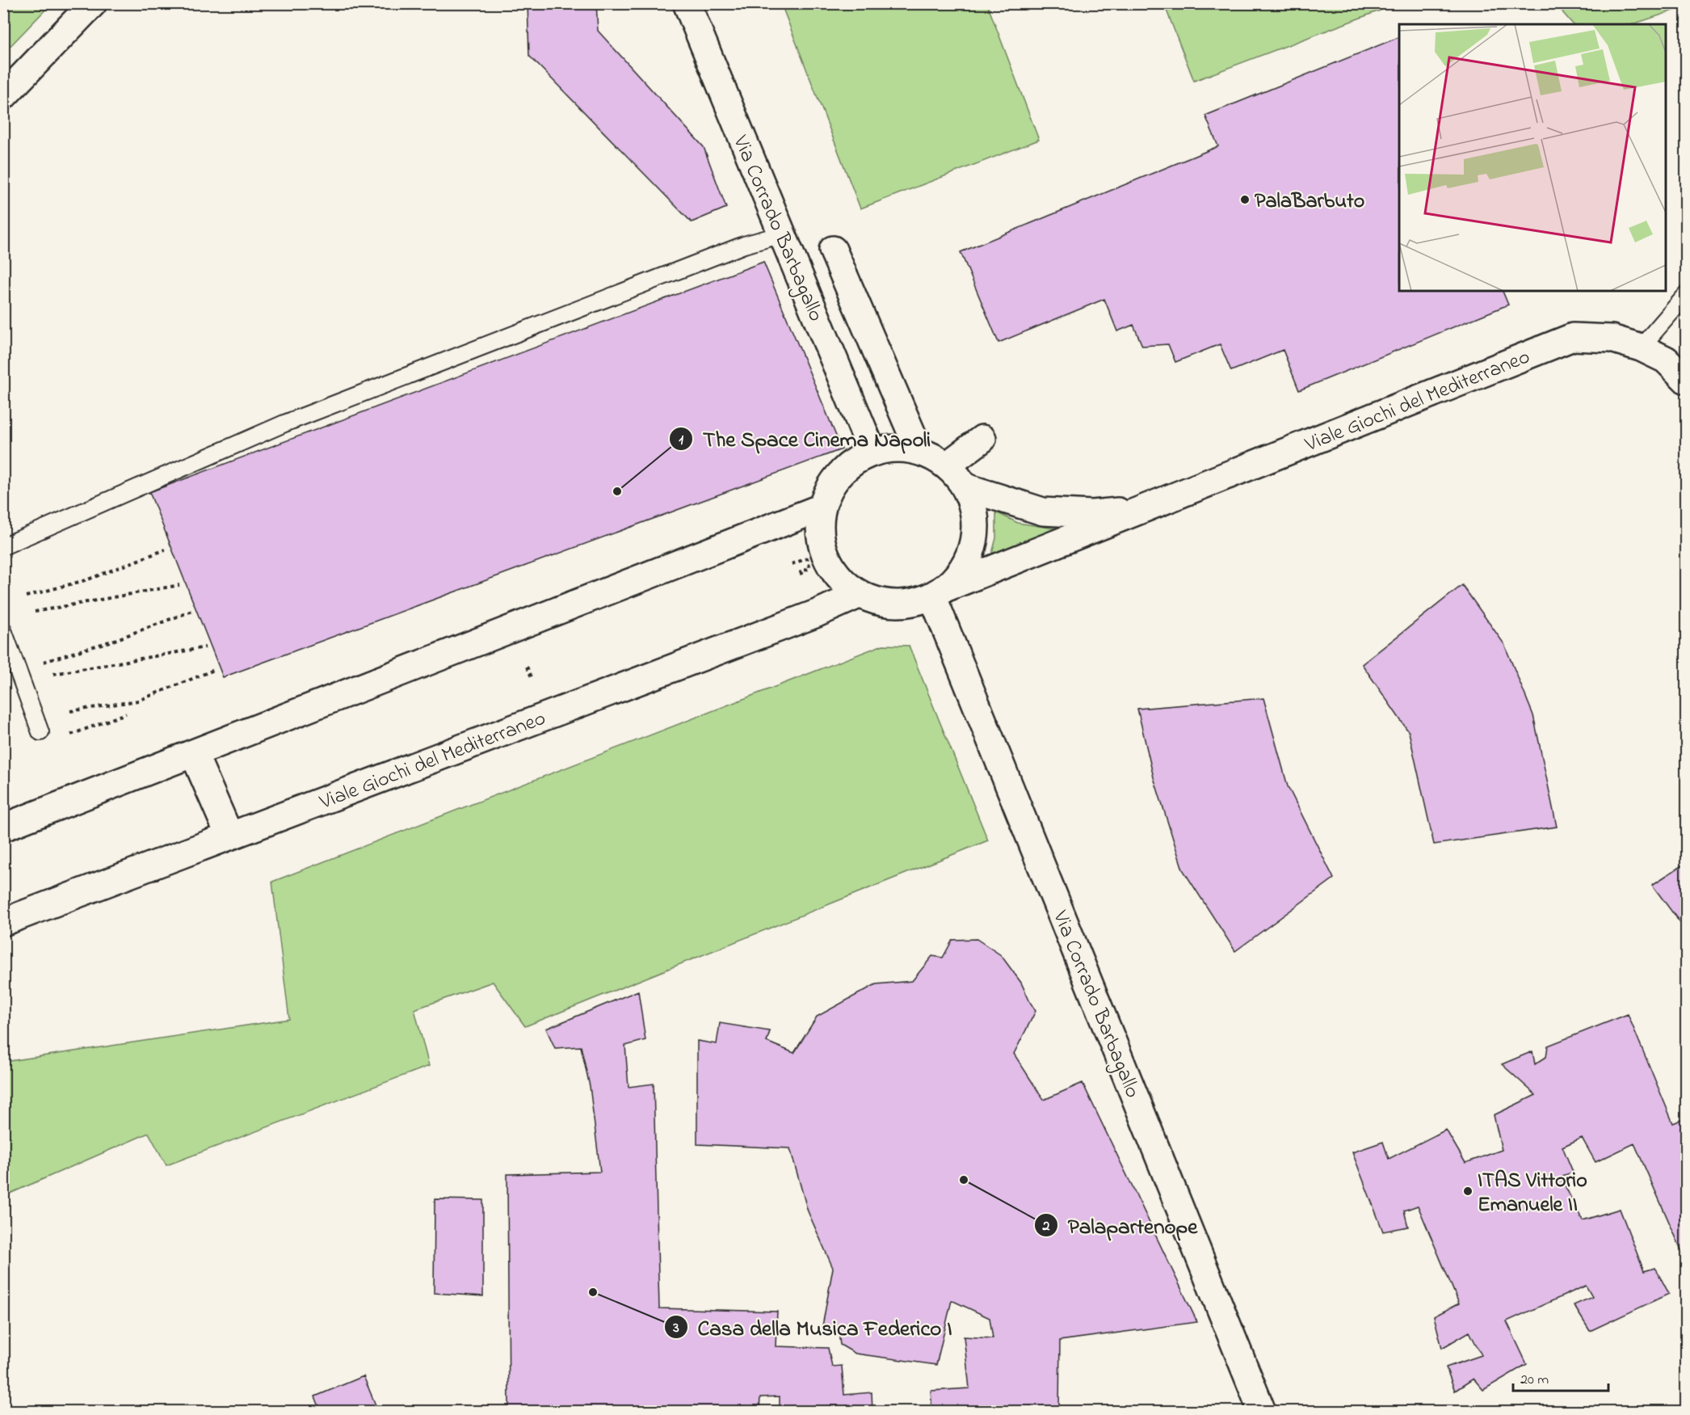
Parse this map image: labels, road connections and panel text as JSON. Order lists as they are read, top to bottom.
{
  "streets": {
    "main road": ["Via Corrado Barbagallo", "Viale Giochi del Mediterraneo"]
  },
  "crossings": [
    ["Via Corrado Barbagallo", "Viale Giochi del Mediterraneo"]
  ],
  "places": [
    "PalaBarbuto",
    "The Space Cinema Napoli",
    "Palapartenope",
    "ITAS Vittorio Emanuele II",
    "Casa della Musica Federico I"
  ],
  "scale_bar": "20 m"
}
